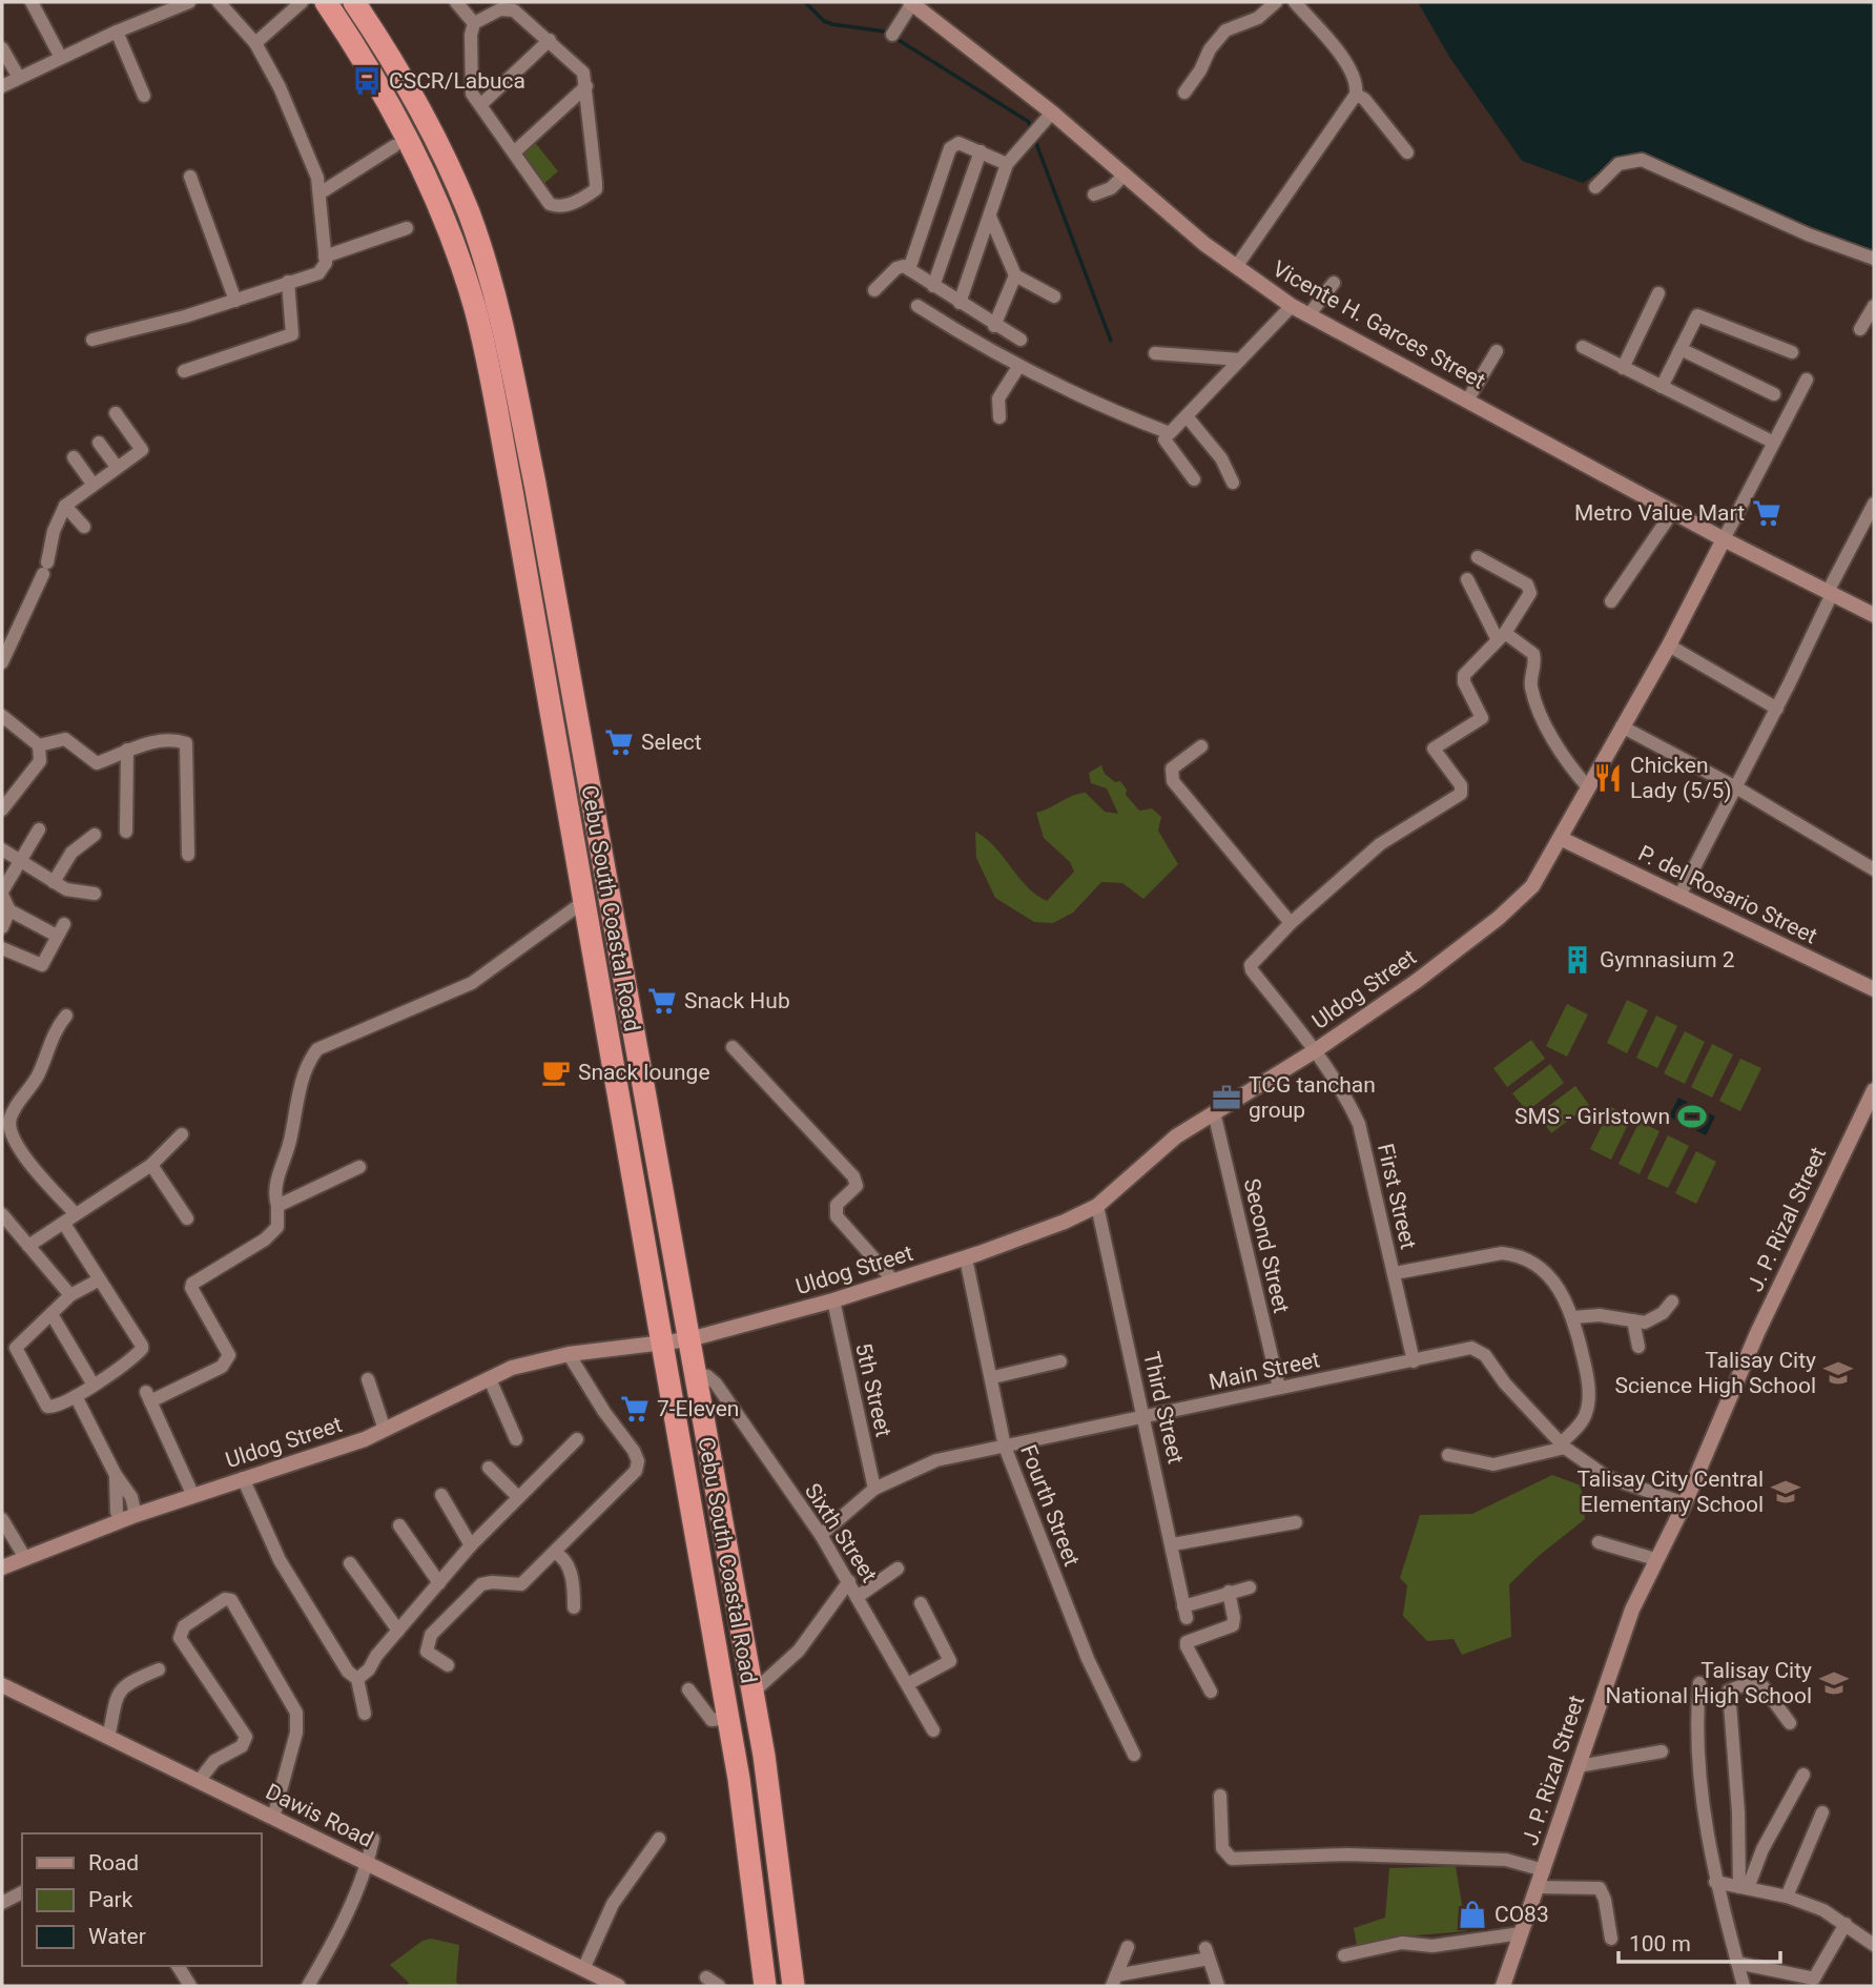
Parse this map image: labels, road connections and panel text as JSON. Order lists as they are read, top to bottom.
{
  "streets": {
    "highway": ["Cebu South Coastal Road"],
    "street": [
      "Vicente H. Garces Street",
      "P. del Rosario Street",
      "Uldog Street",
      "First Street",
      "J. P. Rizal Street",
      "Second Street",
      "Main Street",
      "5th Street",
      "Third Street",
      "Fourth Street",
      "Sixth Street",
      "Dawis Road"
    ]
  },
  "crossings": [
    ["Vicente H. Garces Street", "Uldog Street"],
    ["P. del Rosario Street", "Uldog Street"],
    ["Cebu South Coastal Road", "Uldog Street"],
    ["Cebu South Coastal Road", "Sixth Street"],
    ["Uldog Street", "First Street"],
    ["Uldog Street", "Second Street"],
    ["Uldog Street", "5th Street"],
    ["Uldog Street", "Third Street"],
    ["Uldog Street", "Fourth Street"],
    ["First Street", "Main Street"],
    ["J. P. Rizal Street", "Main Street"],
    ["Second Street", "Main Street"],
    ["Main Street", "5th Street"],
    ["Main Street", "Third Street"],
    ["Main Street", "Fourth Street"],
    ["Main Street", "Sixth Street"]
  ],
  "places": {
    "bus stop": ["CSCR/Labuca"],
    "supermarket": [
      "Metro Value Mart",
      "Select",
      "Snack Hub",
      "7-Eleven"
    ],
    "restaurant": ["Chicken Lady (5/5)"],
    "building": ["Gymnasium 2"],
    "cafe": ["Snack lounge"],
    "office": ["TCG tanchan group"],
    "sports": ["SMS - Girlstown"],
    "school or university": ["Talisay City Science High School", "Talisay City Central Elementary School", "Talisay City National High School"],
    "shop": ["CO83"]
  },
  "legend": ["Road", "Park", "Water"],
  "scale_bar": "100 m"
}
